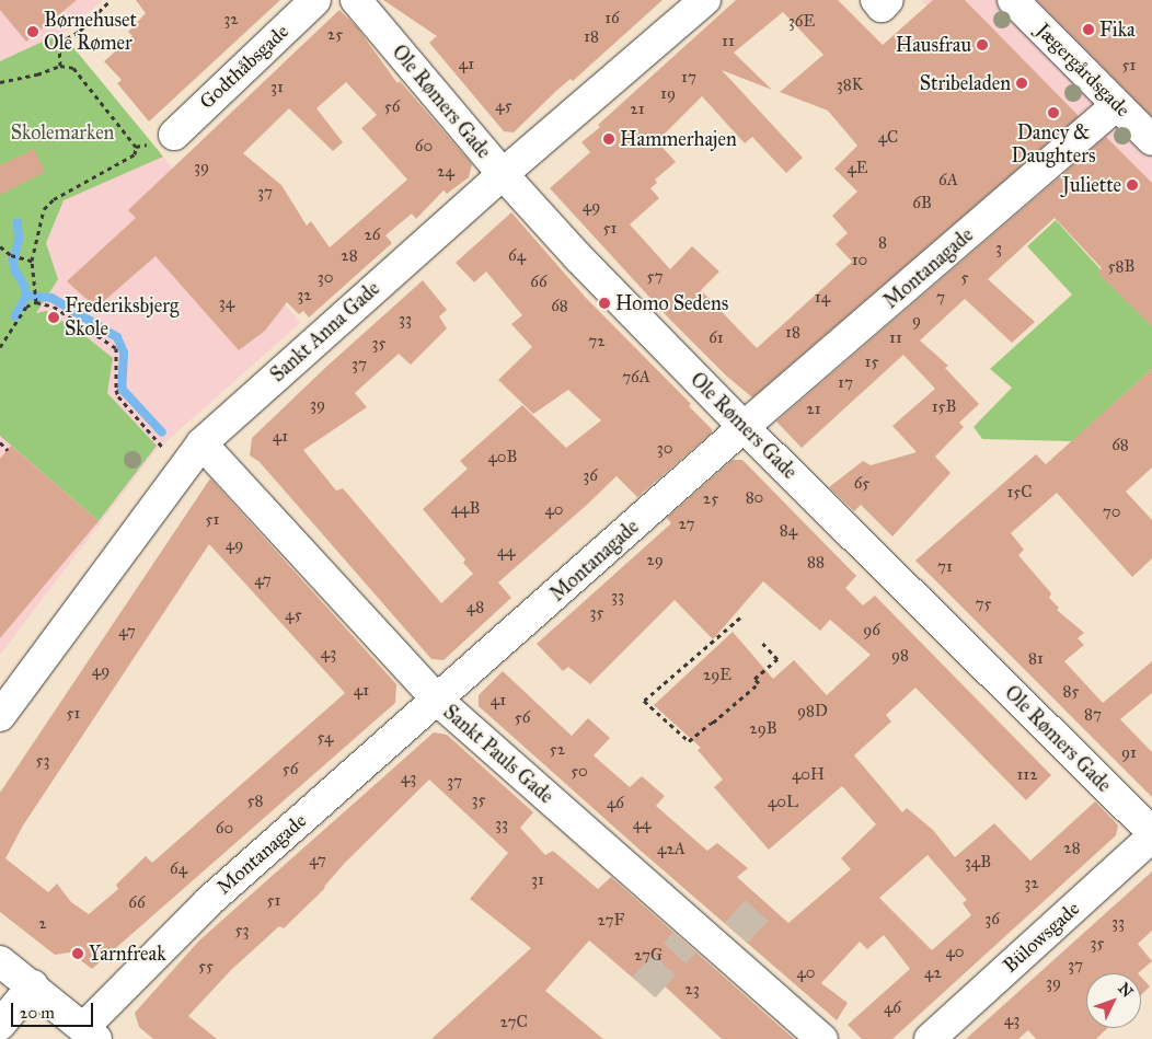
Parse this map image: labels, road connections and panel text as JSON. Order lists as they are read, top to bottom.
{
  "streets": {
    "street": [
      "Godthåbsgade",
      "Jægergårdsgade",
      "Ole Rømers Gade",
      "Montanagade",
      "Sankt Anna Gade",
      "Sankt Pauls Gade",
      "Bülowsgade"
    ]
  },
  "crossings": [
    ["Jægergårdsgade", "Montanagade"],
    ["Ole Rømers Gade", "Montanagade"],
    ["Ole Rømers Gade", "Sankt Anna Gade"],
    ["Ole Rømers Gade", "Bülowsgade"],
    ["Montanagade", "Sankt Pauls Gade"],
    ["Sankt Anna Gade", "Sankt Pauls Gade"]
  ],
  "parks": ["Skolemarken"],
  "places": [
    "Fika",
    "Børnehuset Ole Rømer",
    "Hausfrau",
    "Stribeladen",
    "Dancy & Daughters",
    "Hammerhajen",
    "Juliette",
    "Homo Sedens",
    "Frederiksbjerg Skole",
    "Yarnfreak"
  ],
  "house_numbers": [
    "16",
    "32",
    "36E",
    "25",
    "18",
    "11",
    "41",
    "51",
    "17",
    "38K",
    "31",
    "19",
    "45",
    "56",
    "21",
    "4C",
    "60",
    "39",
    "4E",
    "24",
    "6A",
    "37",
    "6B",
    "49",
    "51",
    "26",
    "8",
    "3",
    "28",
    "64",
    "10",
    "58B",
    "57",
    "30",
    "5",
    "66",
    "32",
    "14",
    "7",
    "34",
    "68",
    "33",
    "9",
    "18",
    "61",
    "11",
    "72",
    "35",
    "15",
    "37",
    "76A",
    "17",
    "39",
    "15B",
    "21",
    "41",
    "68",
    "30",
    "40B",
    "36",
    "65",
    "15C",
    "80",
    "25",
    "44B",
    "40",
    "70",
    "51",
    "27",
    "84",
    "49",
    "44",
    "29",
    "88",
    "71",
    "47",
    "33",
    "75",
    "48",
    "35",
    "45",
    "96",
    "47",
    "43",
    "98",
    "81",
    "49",
    "29E",
    "41",
    "85",
    "41",
    "98D",
    "51",
    "87",
    "56",
    "29B",
    "54",
    "52",
    "91",
    "53",
    "56",
    "50",
    "40H",
    "112",
    "43",
    "37",
    "35",
    "58",
    "40L",
    "46",
    "33",
    "44",
    "60",
    "28",
    "42A",
    "47",
    "34B",
    "64",
    "31",
    "32",
    "51",
    "66",
    "36",
    "27F",
    "33",
    "2",
    "53",
    "35",
    "40",
    "27G",
    "37",
    "55",
    "40",
    "42",
    "39",
    "23",
    "46",
    "43",
    "27C"
  ],
  "scale_bar": "20 m",
  "north": "top right"
}
